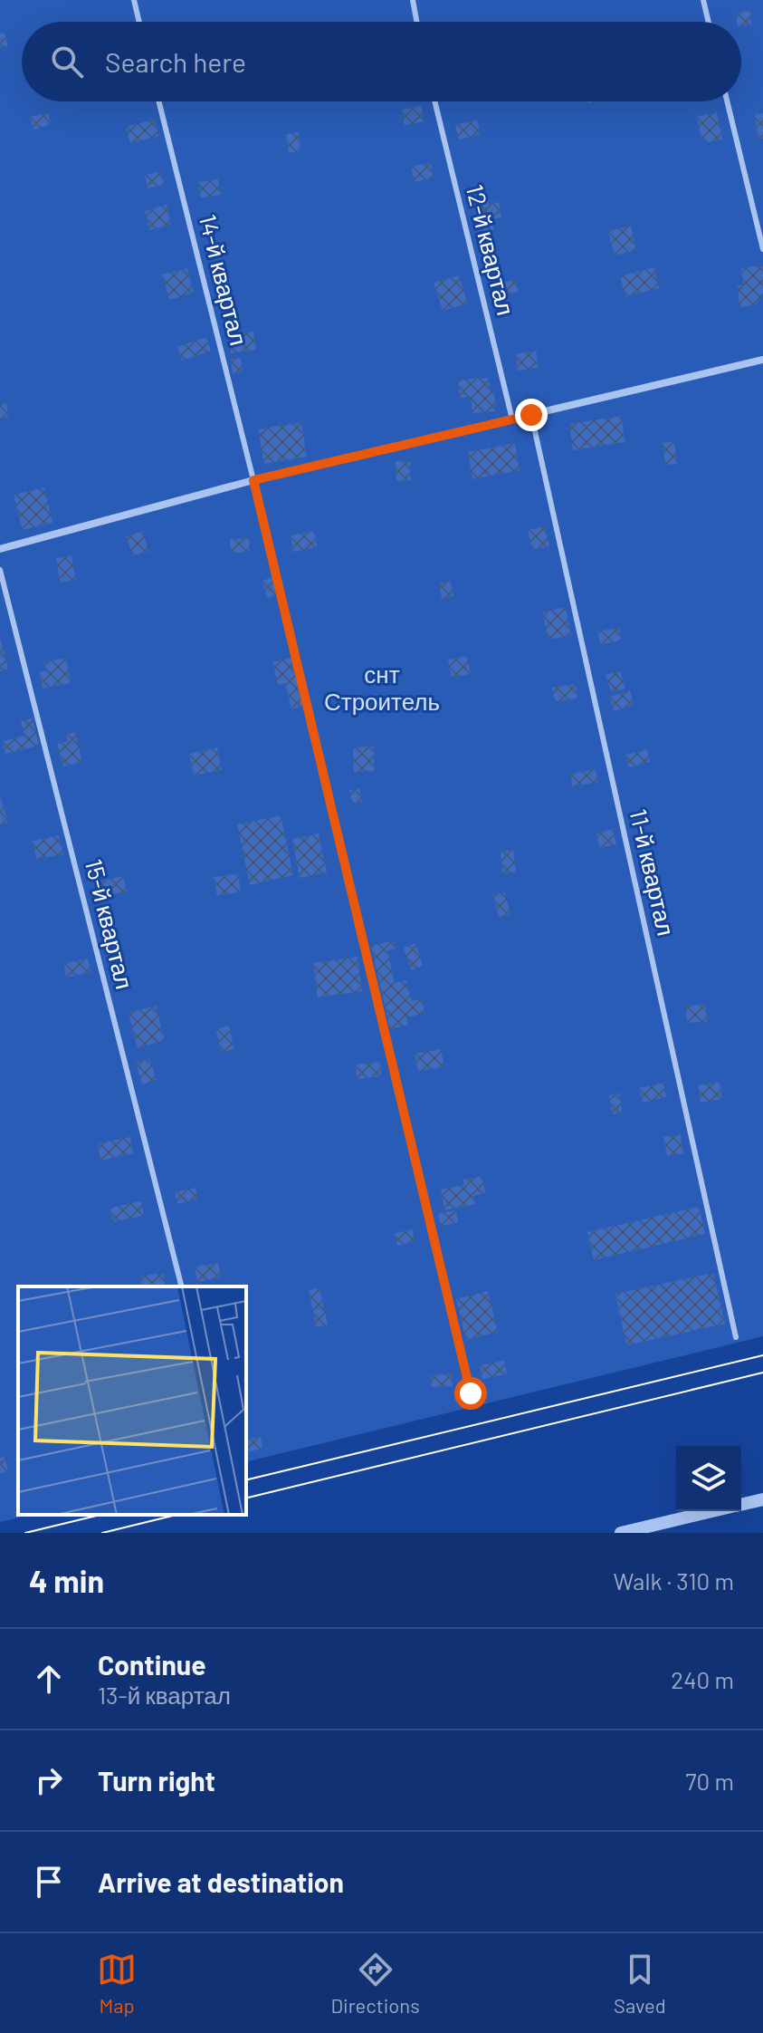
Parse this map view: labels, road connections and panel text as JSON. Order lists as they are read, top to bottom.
{
  "streets": {
    "lane": [
      "12-й квартал",
      "14-й квартал",
      "11-й квартал",
      "15-й квартал"
    ]
  },
  "parks": ["снт Строитель"],
  "page": {
    "search": "Search here",
    "heading": ["4 min", "Walk · 310 m"],
    "list": [
      ["Continue", "13-й квартал", "240 m"],
      ["Turn right", "70 m"],
      "Arrive at destination"
    ],
    "nav": ["Map", "Directions", "Saved"]
  }
}
